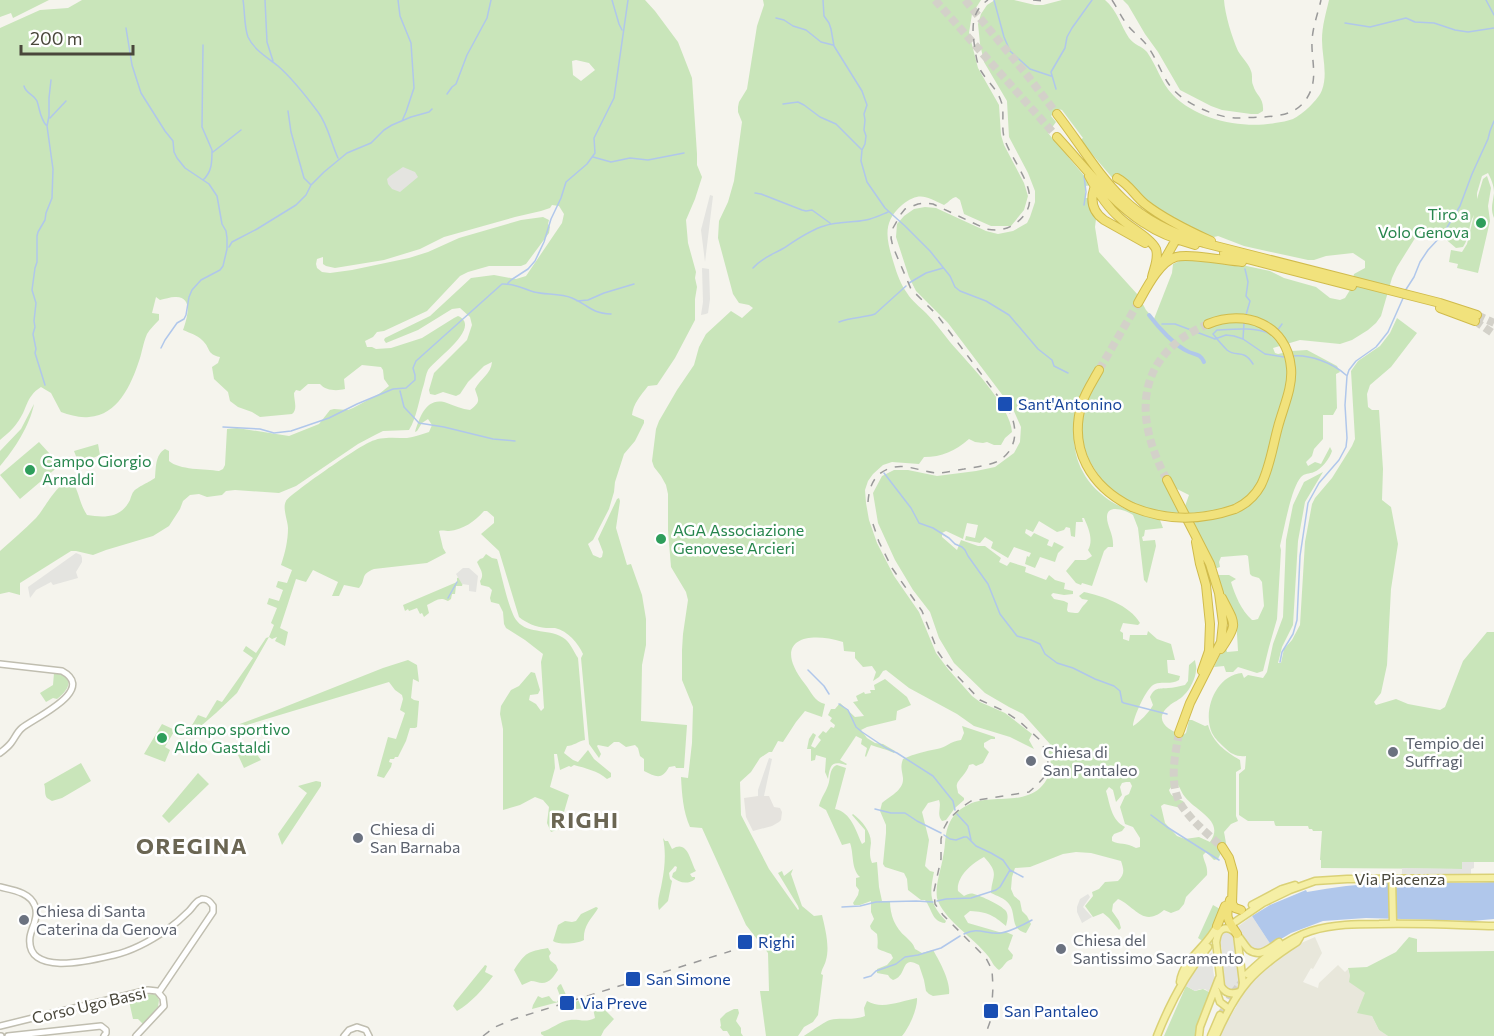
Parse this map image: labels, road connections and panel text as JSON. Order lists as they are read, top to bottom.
{
  "streets": {
    "main road": ["Via Piacenza"],
    "street": ["Corso Ugo Bassi"]
  },
  "districts": ["RIGHI", "OREGINA"],
  "places": {
    "other": [
      "Tiro a Volo Genova",
      "Campo Giorgio Arnaldi",
      "AGA Associazione Genovese Arcieri",
      "Campo sportivo Aldo Gastaldi",
      "Tempio dei Suffragi",
      "Chiesa di San Pantaleo",
      "Chiesa di San Barnaba",
      "Chiesa di Santa Caterina da Genova",
      "Chiesa del Santissimo Sacramento"
    ],
    "transit": [
      "Sant'Antonino",
      "Righi",
      "San Simone",
      "Via Preve",
      "San Pantaleo"
    ]
  },
  "scale_bar": "200 m"
}
